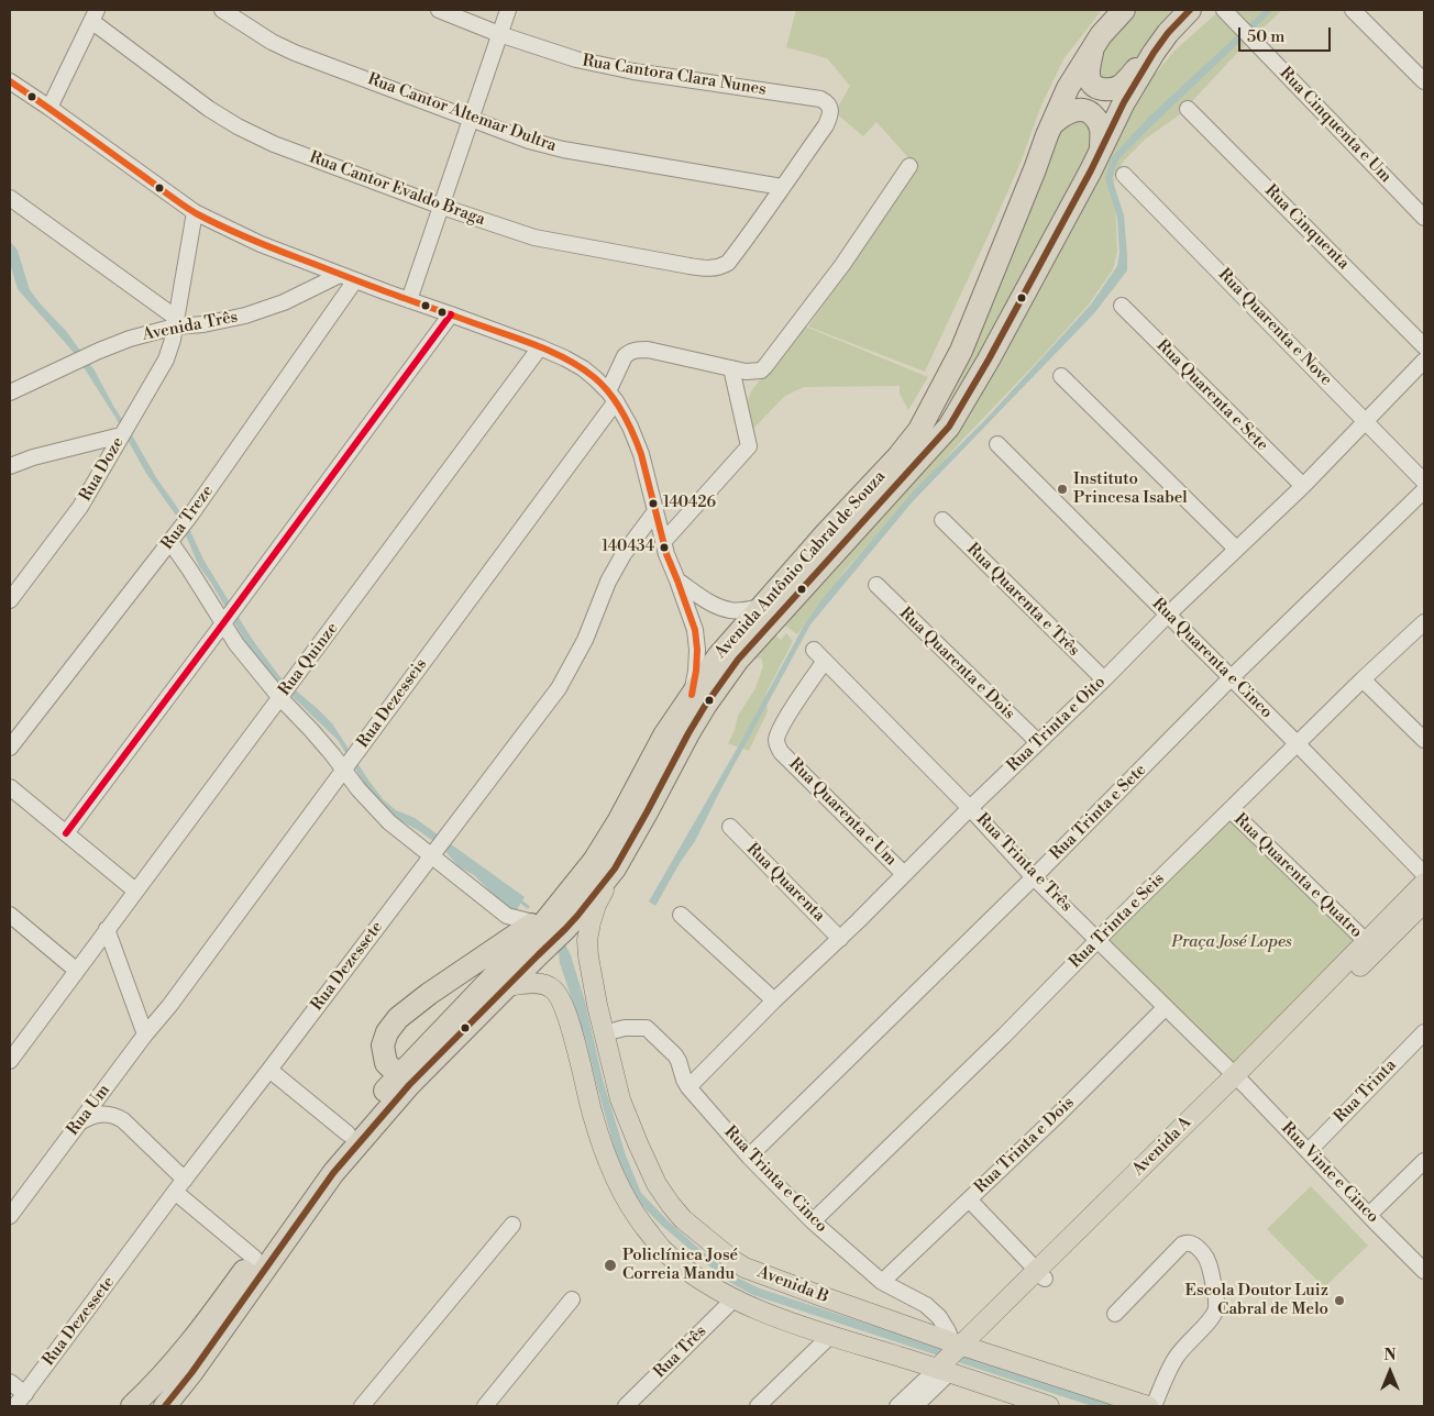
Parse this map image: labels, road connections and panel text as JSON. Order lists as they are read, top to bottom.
{
  "streets": {
    "highway": ["Avenida Antônio Cabral de Souza"],
    "main road": ["Avenida A", "Avenida B"],
    "street": [
      "Rua Cantora Clara Nunes",
      "Rua Cantor Altemar Dultra",
      "Rua Cinquenta e Um",
      "Rua Cantor Evaldo Braga",
      "Rua Cinquenta",
      "Avenida Três",
      "Rua Quarenta e Nove",
      "Rua Quarenta e Sete",
      "Rua Doze",
      "Rua Treze",
      "Rua Quarenta e Três",
      "Rua Quarenta e Cinco",
      "Rua Quinze",
      "Rua Quarenta e Dois",
      "Rua Dezesseis",
      "Rua Trinta e Oito",
      "Rua Quarenta e Um",
      "Rua Trinta e Sete",
      "Rua Trinta e Três",
      "Rua Quarenta e Quatro",
      "Rua Quarenta",
      "Rua Trinta e Seis",
      "Rua Dezessete",
      "Rua Trinta",
      "Rua Um",
      "Rua Trinta e Dois",
      "Rua Vinte e Cinco",
      "Rua Trinta e Cinco",
      "Rua Três"
    ]
  },
  "crossings": [
    ["Rua Cantora Clara Nunes", "Rua Cantor Altemar Dultra"],
    ["Rua Cantora Clara Nunes", "Rua Cantor Evaldo Braga"],
    ["Rua Cantor Altemar Dultra", "Rua Cantor Evaldo Braga"],
    ["Avenida Três", "Rua Doze"],
    ["Rua Quarenta e Nove", "Rua Trinta e Oito"],
    ["Rua Quarenta e Sete", "Rua Trinta e Oito"],
    ["Avenida Antônio Cabral de Souza", "Avenida B"],
    ["Rua Quarenta e Três", "Rua Trinta e Oito"],
    ["Rua Quarenta e Cinco", "Rua Trinta e Oito"],
    ["Rua Quarenta e Cinco", "Rua Trinta e Sete"],
    ["Rua Quarenta e Cinco", "Rua Trinta e Seis"],
    ["Rua Quarenta e Dois", "Rua Trinta e Oito"],
    ["Rua Dezesseis", "Rua Um"],
    ["Rua Trinta e Oito", "Rua Quarenta e Um"],
    ["Rua Trinta e Oito", "Rua Trinta e Três"],
    ["Rua Trinta e Oito", "Rua Quarenta"],
    ["Rua Trinta e Oito", "Rua Trinta e Cinco"],
    ["Rua Quarenta e Um", "Rua Trinta e Três"],
    ["Rua Trinta e Sete", "Rua Trinta e Três"],
    ["Rua Trinta e Sete", "Rua Trinta e Cinco"],
    ["Rua Trinta e Três", "Rua Trinta e Seis"],
    ["Rua Trinta e Três", "Rua Trinta e Dois"],
    ["Rua Trinta e Três", "Avenida A"],
    ["Rua Trinta e Três", "Rua Vinte e Cinco"],
    ["Rua Quarenta e Quatro", "Rua Trinta e Seis"],
    ["Rua Quarenta e Quatro", "Avenida A"],
    ["Rua Trinta e Seis", "Rua Trinta e Cinco"],
    ["Rua Trinta", "Rua Vinte e Cinco"],
    ["Rua Trinta e Dois", "Rua Trinta e Cinco"],
    ["Avenida A", "Rua Vinte e Cinco"],
    ["Avenida A", "Rua Trinta e Cinco"],
    ["Avenida A", "Avenida B"],
    ["Rua Trinta e Cinco", "Avenida B"],
    ["Avenida B", "Rua Três"]
  ],
  "parks": ["Praça José Lopes"],
  "places": [
    "Instituto Princesa Isabel",
    "140426",
    "140434",
    "Policlínica José Correia Mandu",
    "Escola Doutor Luiz Cabral de Melo"
  ],
  "scale_bar": "50 m",
  "north": "top"
}
